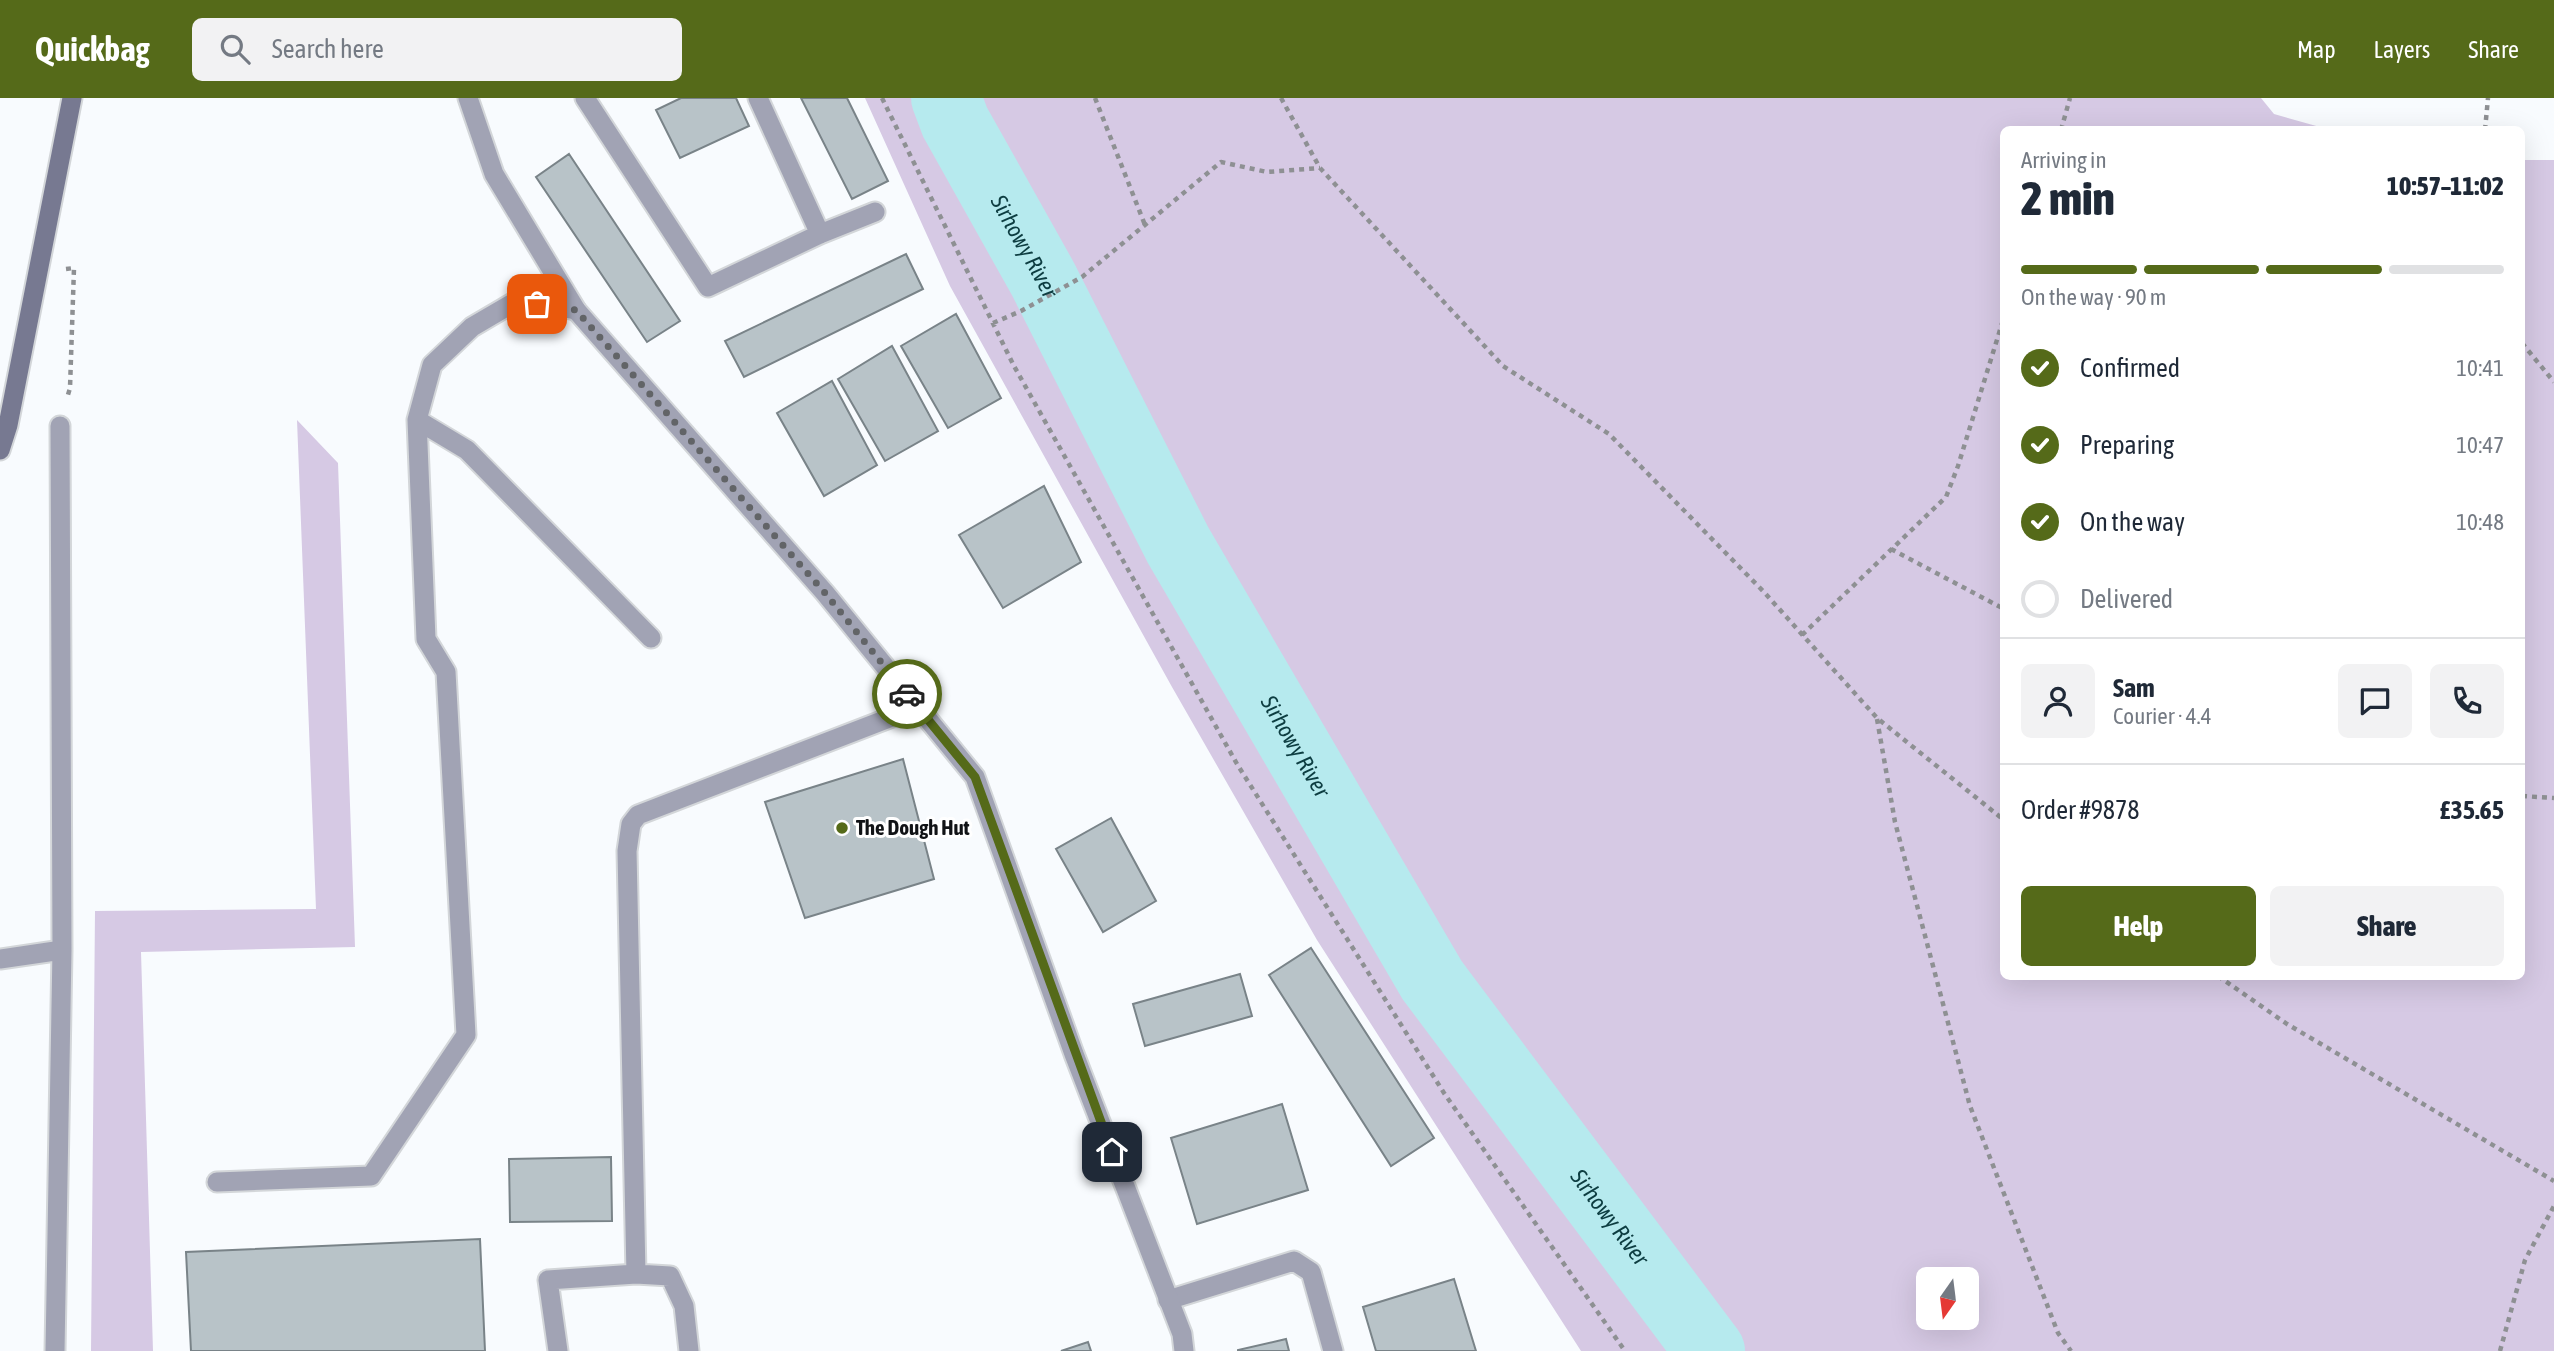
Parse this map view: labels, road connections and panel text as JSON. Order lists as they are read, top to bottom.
{
  "water": ["Sirhowy River"],
  "places": ["The Dough Hut"],
  "north": "bottom",
  "page": {
    "header": "Quickbag",
    "search": "Search here",
    "nav": ["Map", "Layers", "Share"],
    "heading": ["2 min", "Arriving in", "10:57–11:02"],
    "panel": [
      "Sam",
      "Courier · 4.4",
      "Order #9878",
      "£35.65"
    ],
    "bar": "On the way · 90 m",
    "list": [
      ["Confirmed", "10:41"],
      ["Preparing", "10:47"],
      ["On the way", "10:48"],
      "Delivered"
    ],
    "buttons": ["Help", "Share"]
  }
}
